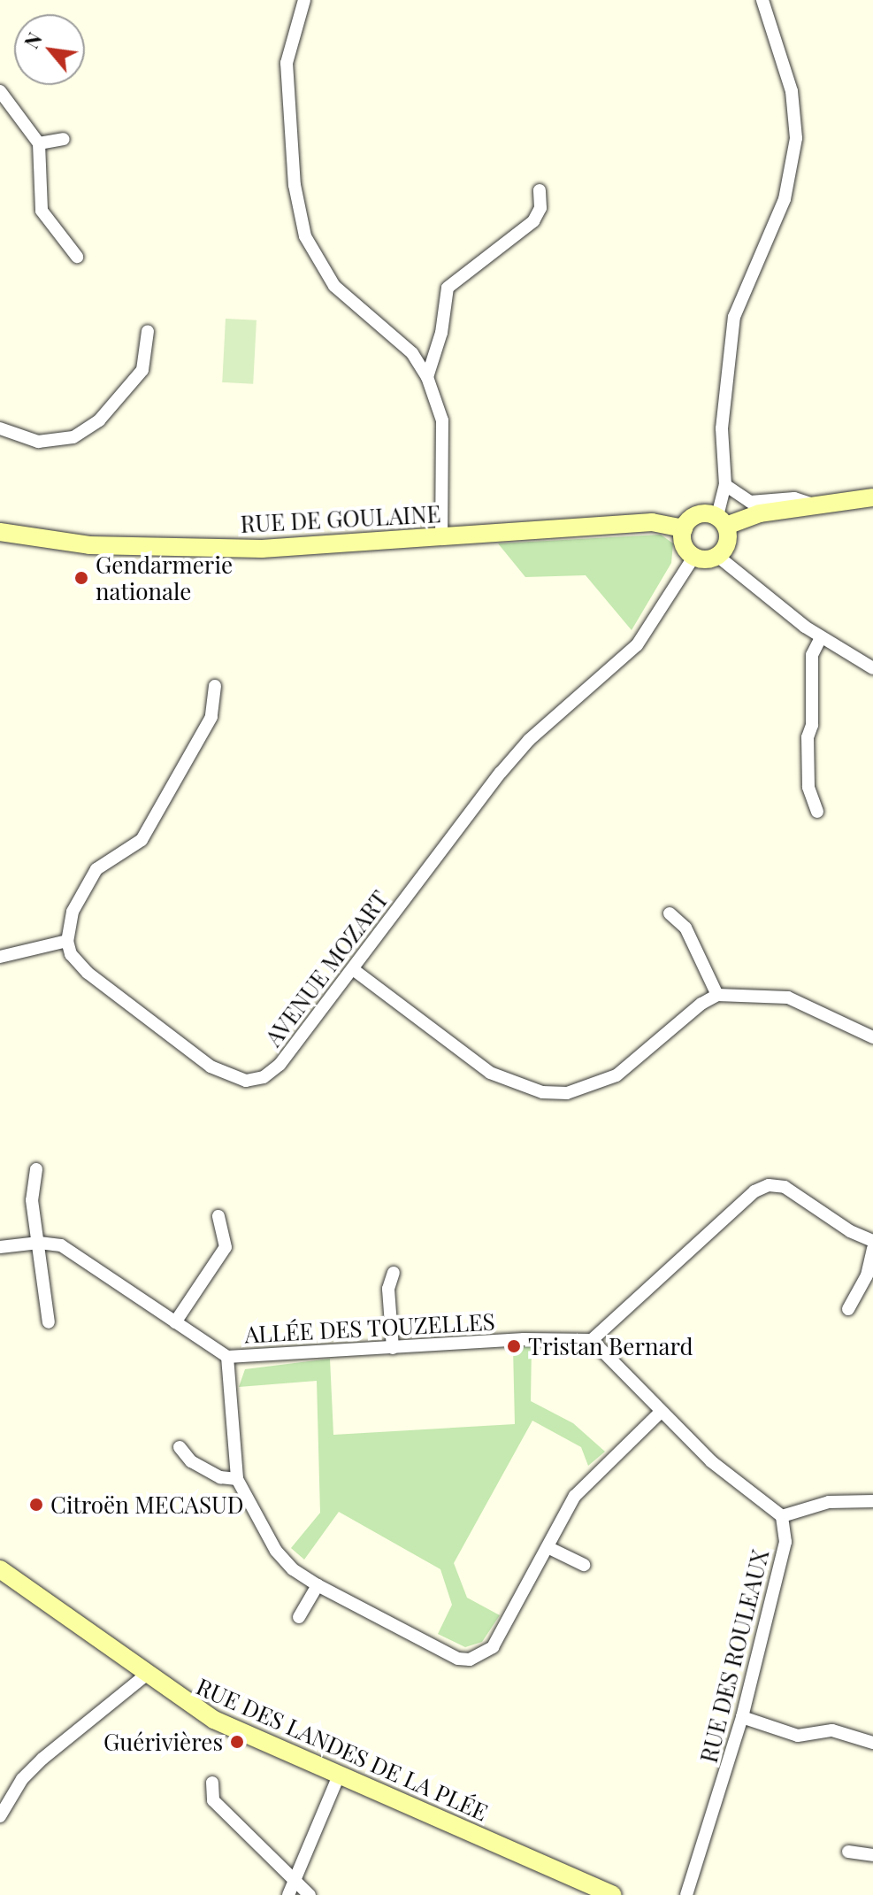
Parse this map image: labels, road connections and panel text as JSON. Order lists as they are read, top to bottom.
{
  "streets": {
    "street": [
      "RUE DE GOULAINE",
      "AVENUE MOZART",
      "ALLÉE DES TOUZELLES",
      "RUE DES ROULEAUX",
      "RUE DES LANDES DE LA PLÉE"
    ]
  },
  "crossings": [
    ["RUE DE GOULAINE", "AVENUE MOZART"]
  ],
  "places": [
    "Gendarmerie nationale",
    "Tristan Bernard",
    "Citroën MECASUD",
    "Guérivières"
  ],
  "north": "top left"
}
